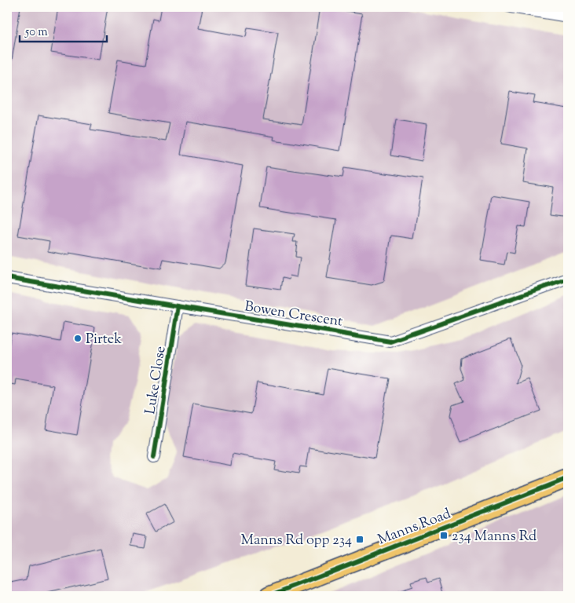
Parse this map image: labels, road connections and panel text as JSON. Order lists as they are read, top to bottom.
{
  "streets": {
    "main road": ["Manns Road"],
    "street": ["Bowen Crescent", "Luke Close"]
  },
  "crossings": [
    ["Bowen Crescent", "Luke Close"]
  ],
  "places": {
    "other": ["Pirtek"],
    "transit": ["234 Manns Rd", "Manns Rd opp 234"]
  },
  "scale_bar": "50 m"
}
